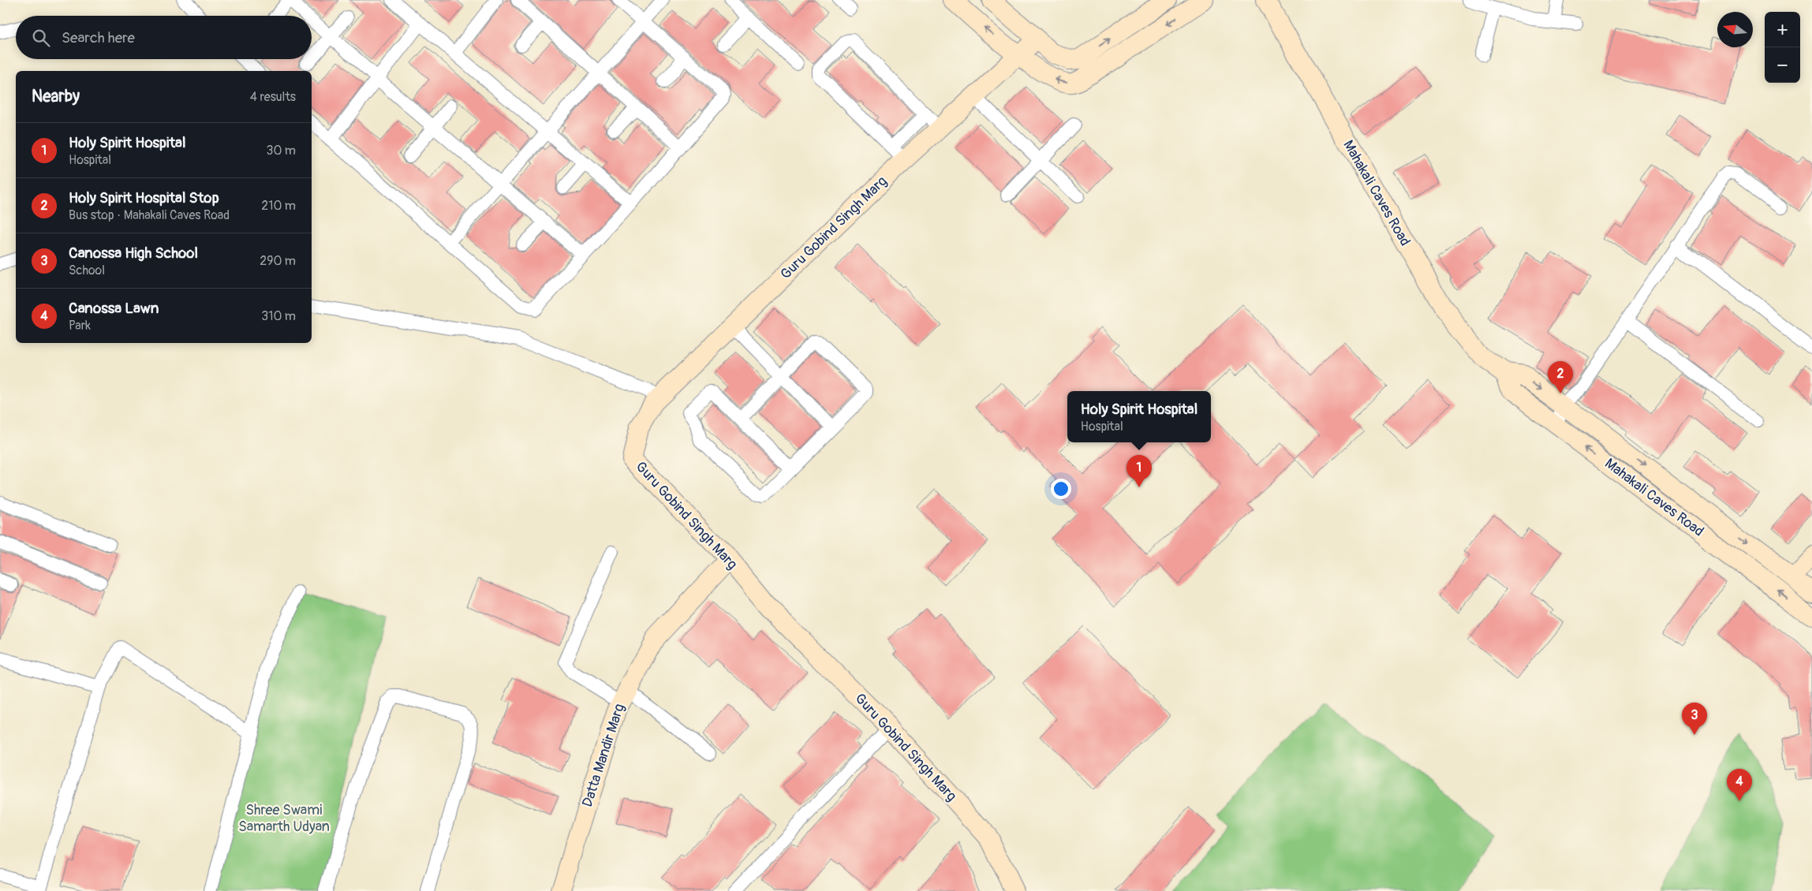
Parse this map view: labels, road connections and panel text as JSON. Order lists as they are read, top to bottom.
{
  "streets": {
    "main road": ["Mahakali Caves Road", "Guru Gobind Singh Marg", "Datta Mandir Marg"]
  },
  "crossings": [
    ["Guru Gobind Singh Marg", "Datta Mandir Marg"]
  ],
  "parks": ["Shree Swami Samarth Udyan"],
  "north": "left",
  "page": {
    "map_buttons": ["+", "−"],
    "search": "Search here",
    "heading": ["Nearby", "4 results"],
    "list": [
      {
        "mark": "1",
        "name": "Holy Spirit Hospital",
        "note": "Hospital",
        "value": "30 m"
      },
      {
        "mark": "2",
        "name": "Holy Spirit Hospital Stop",
        "note": "Bus stop · Mahakali Caves Road",
        "value": "210 m"
      },
      {
        "mark": "3",
        "name": "Canossa High School",
        "note": "School",
        "value": "290 m"
      },
      {
        "mark": "4",
        "name": "Canossa Lawn",
        "note": "Park",
        "value": "310 m"
      }
    ],
    "pins": [
      "2",
      "1",
      "3",
      "4"
    ],
    "popup": ["Holy Spirit Hospital", "Hospital"]
  }
}
